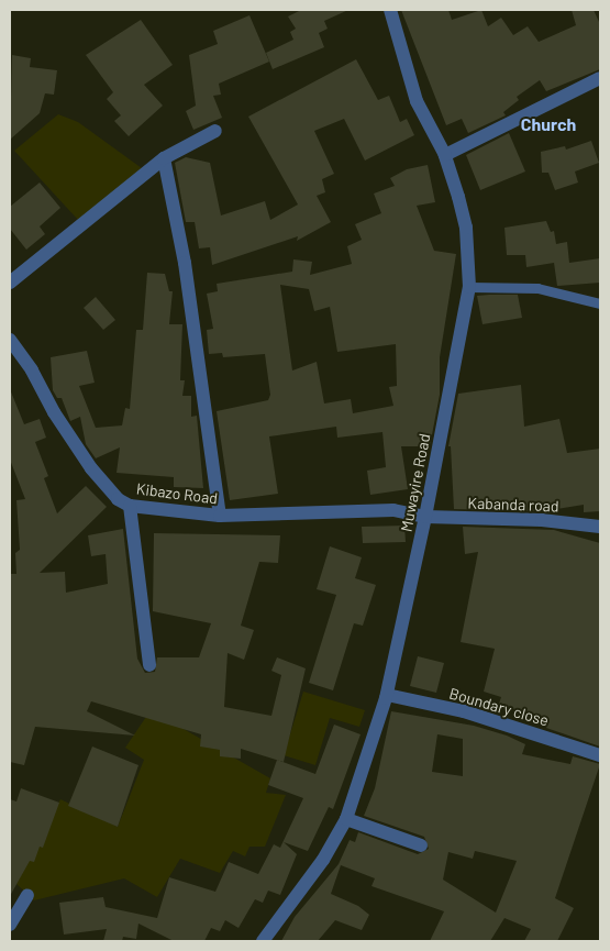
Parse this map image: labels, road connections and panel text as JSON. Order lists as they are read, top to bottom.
{
  "streets": {
    "street": [
      "Muwayire Road",
      "Kibazo Road",
      "Kabanda road",
      "Boundary close"
    ]
  },
  "crossings": [
    ["Muwayire Road", "Kibazo Road"],
    ["Muwayire Road", "Kabanda road"],
    ["Muwayire Road", "Boundary close"],
    ["Kibazo Road", "Kabanda road"]
  ],
  "districts": ["Church"]
}
